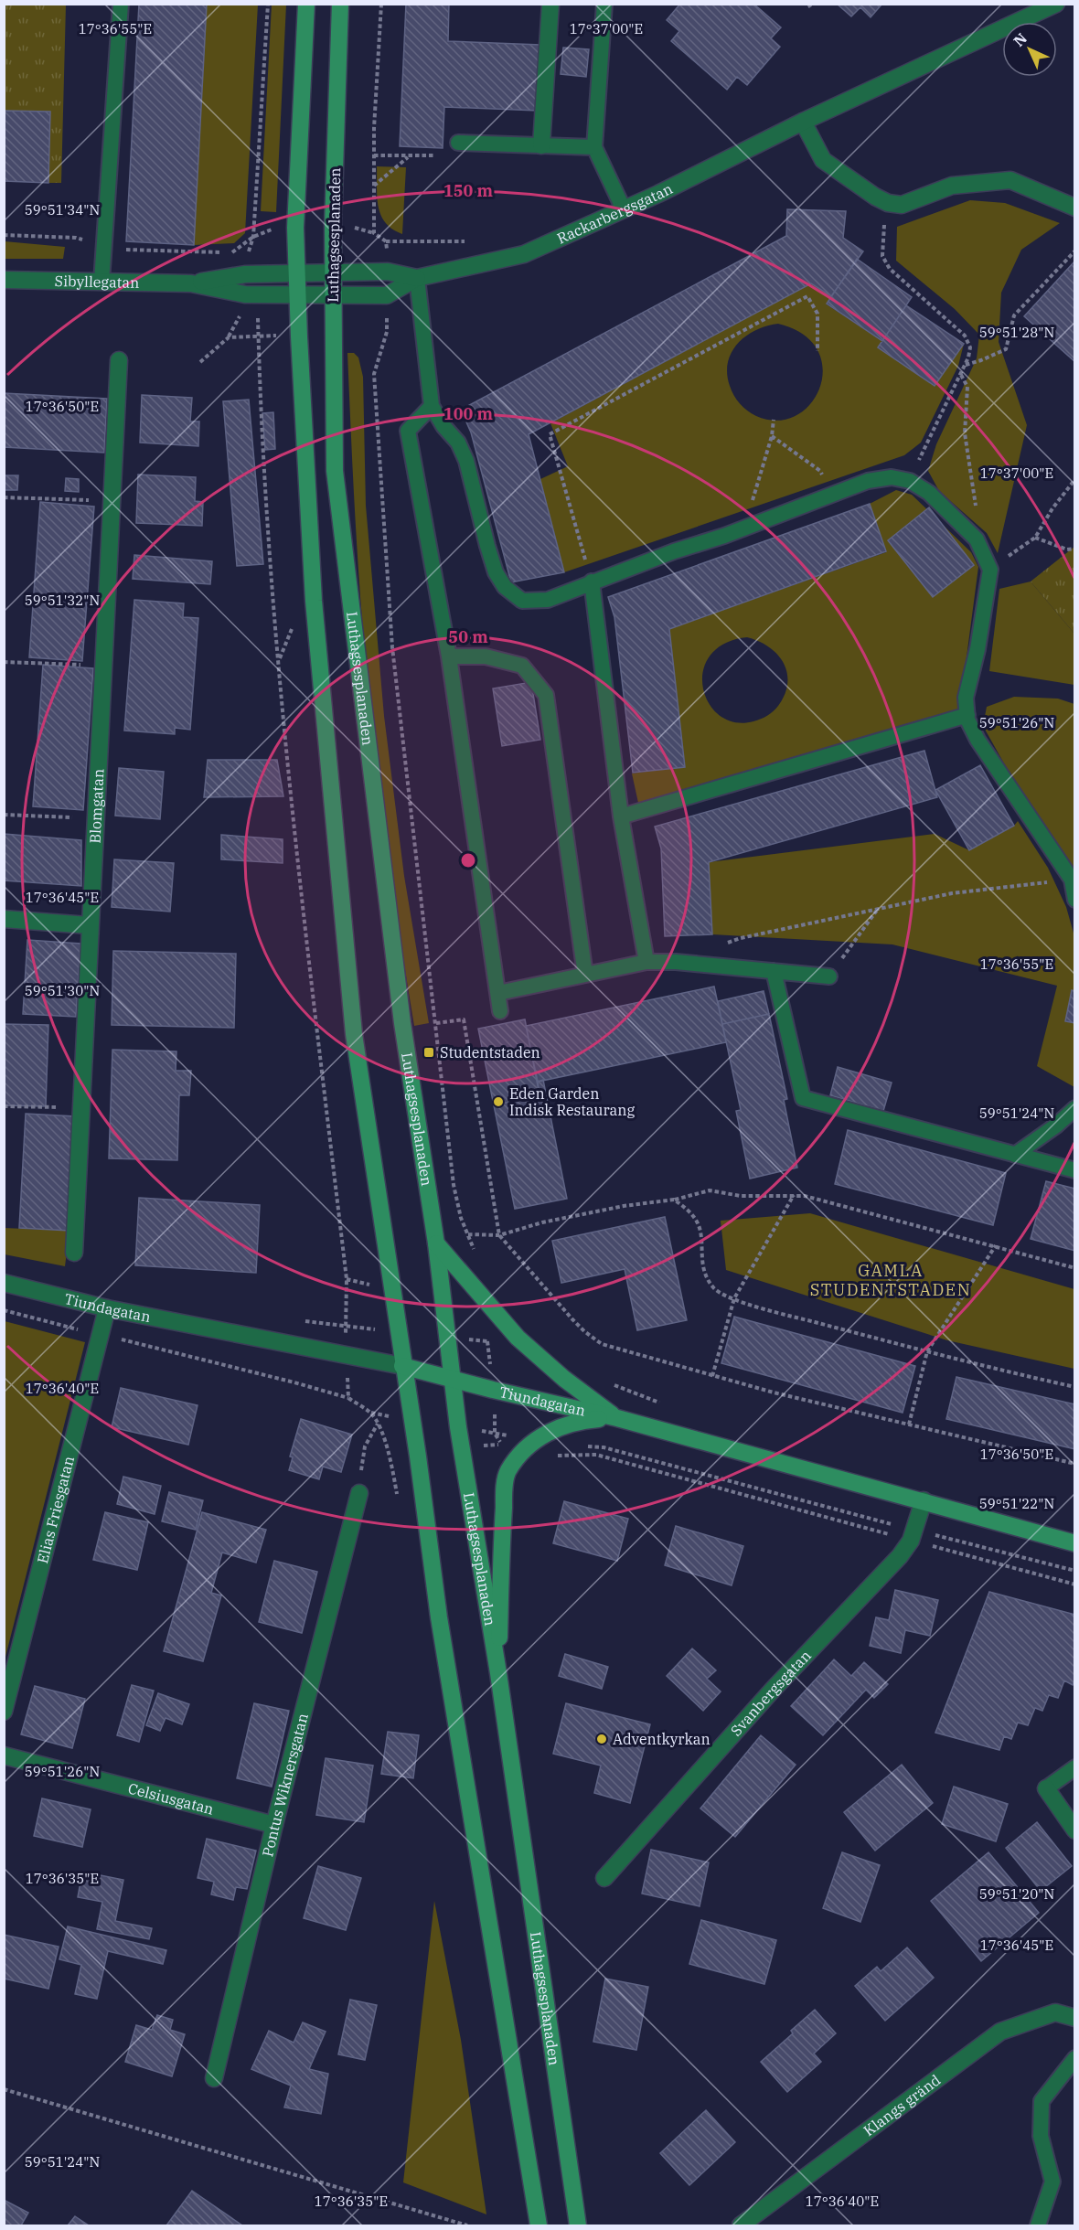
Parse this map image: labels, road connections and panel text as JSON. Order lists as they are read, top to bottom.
{
  "streets": {
    "main road": ["Luthagsesplanaden", "Tiundagatan"],
    "street": [
      "Rackarbergsgatan",
      "Sibyllegatan",
      "Blomgatan",
      "Elias Friesgatan",
      "Svanbergsgatan",
      "Pontus Wiknersgatan",
      "Celsiusgatan",
      "Klangs gränd"
    ]
  },
  "crossings": [
    ["Rackarbergsgatan", "Luthagsesplanaden"],
    ["Rackarbergsgatan", "Sibyllegatan"],
    ["Luthagsesplanaden", "Tiundagatan"],
    ["Tiundagatan", "Elias Friesgatan"],
    ["Tiundagatan", "Svanbergsgatan"],
    ["Pontus Wiknersgatan", "Celsiusgatan"]
  ],
  "districts": ["GAMLA STUDENTSTADEN"],
  "places": {
    "transit": ["Studentstaden"],
    "other": ["Eden Garden Indisk Restaurang", "Adventkyrkan"]
  },
  "north": "top left",
  "coordinates": [
    "17°36'55\"E",
    "17°37'00\"E",
    "59°51'34\"N",
    "59°51'28\"N",
    "17°36'50\"E",
    "59°51'32\"N",
    "59°51'26\"N",
    "17°36'45\"E",
    "59°51'30\"N",
    "59°51'24\"N",
    "17°36'40\"E",
    "59°51'22\"N",
    "17°36'35\"E",
    "59°51'20\"N"
  ],
  "rings": ["150 m", "100 m", "50 m"]
}
